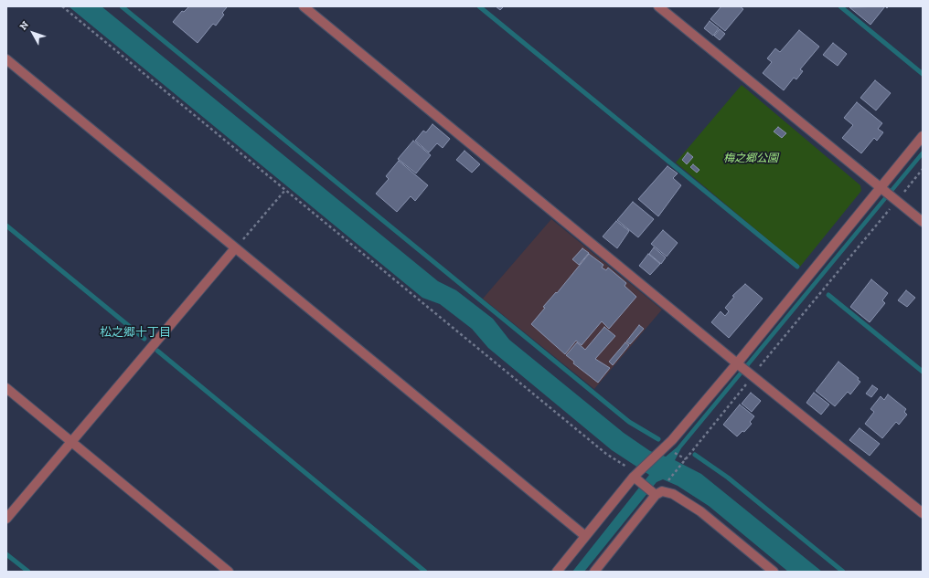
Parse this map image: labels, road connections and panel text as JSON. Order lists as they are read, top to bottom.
{
  "districts": ["松之郷十丁目"],
  "parks": ["梅之郷公園"],
  "north": "top left"
}
